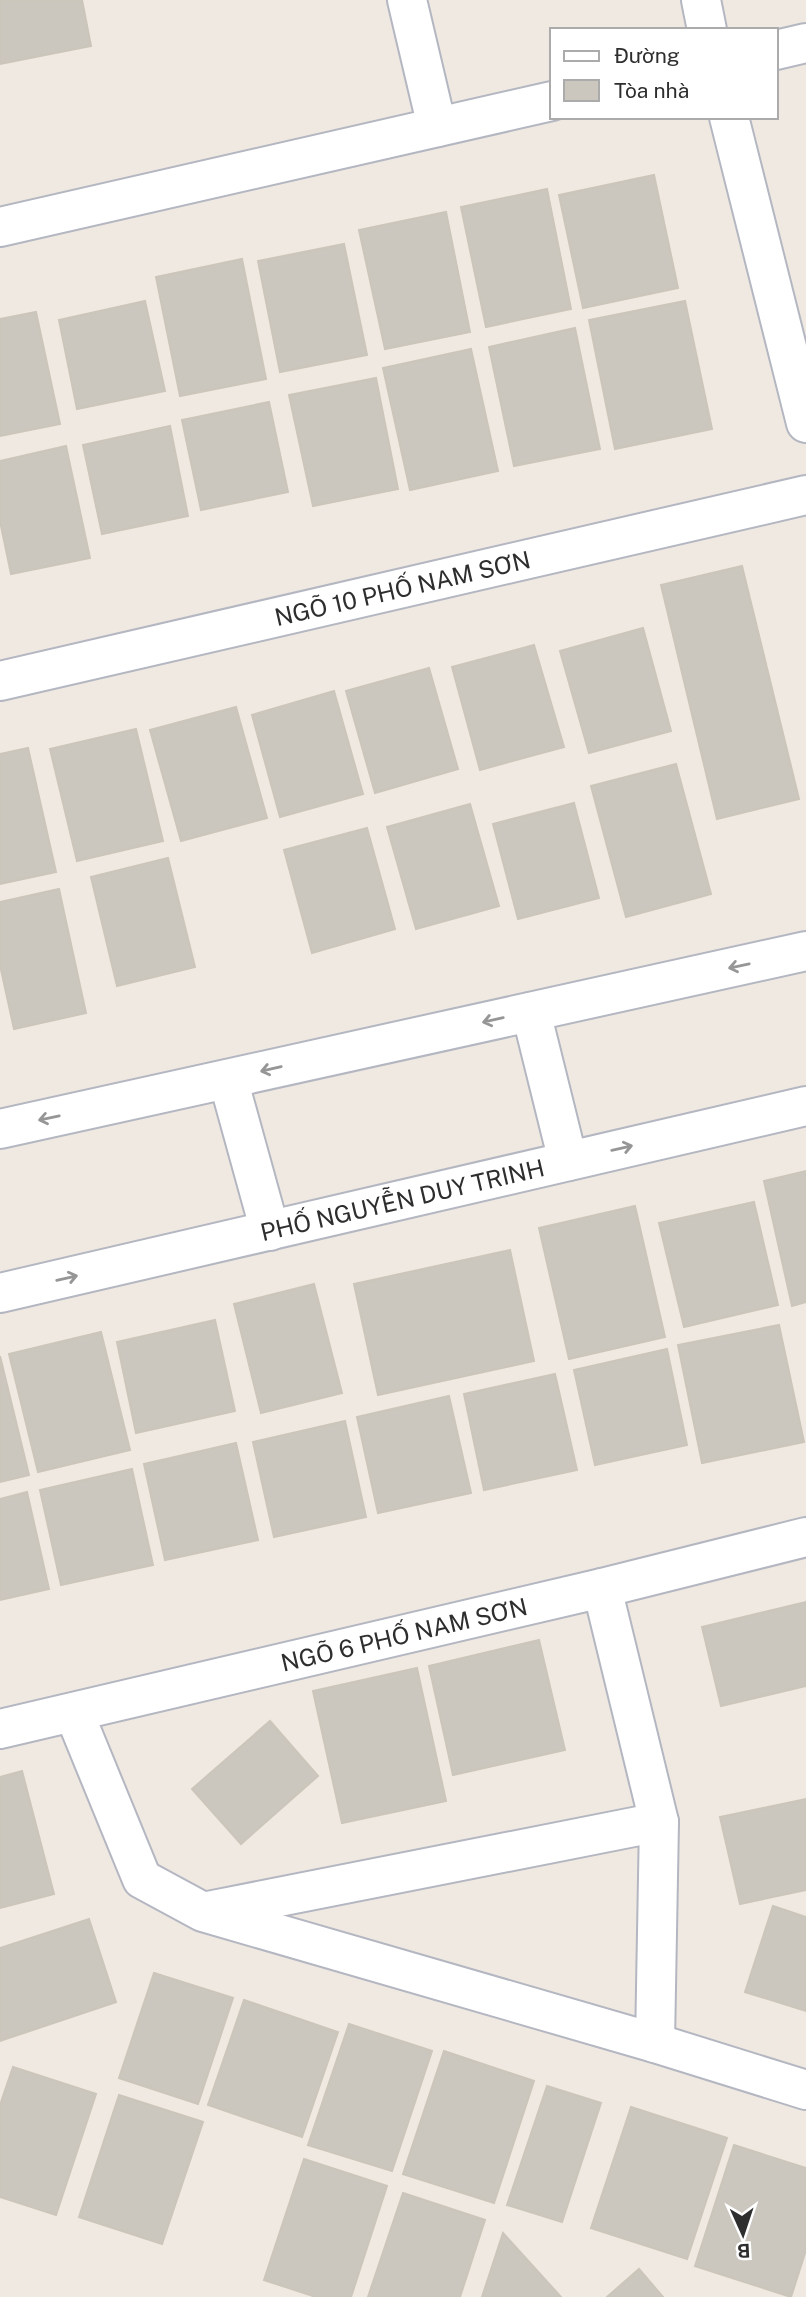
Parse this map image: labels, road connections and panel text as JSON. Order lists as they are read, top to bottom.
{
  "streets": {
    "street": ["NGÕ 10 PHỐ NAM SƠN", "PHỐ NGUYỄN DUY TRINH", "NGÕ 6 PHỐ NAM SƠN"]
  },
  "legend": ["Đường", "Tòa nhà"],
  "north": "bottom"
}
